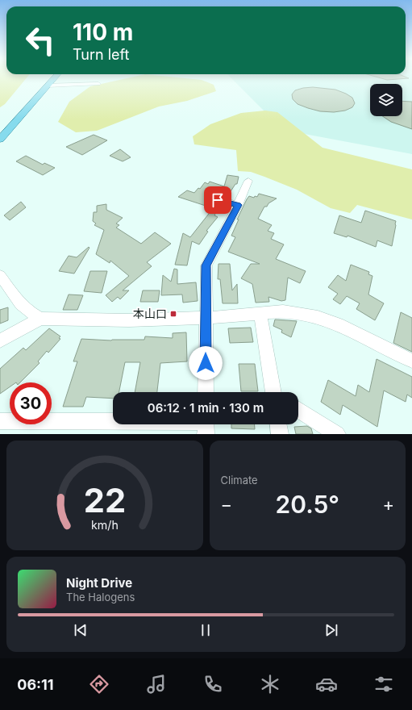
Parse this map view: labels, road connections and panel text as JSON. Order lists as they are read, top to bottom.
{
  "places": {
    "transit": ["本山口"]
  },
  "page": {
    "turn": ["110 m", "Turn left"],
    "limit": "30",
    "trip": "06:12 · 1 min · 130 m",
    "tile": "Climate",
    "heat": ["−", "20.5°", "+"],
    "song": ["Night Drive", "The Halogens"],
    "tabs": "06:11",
    "gauge": ["22", "km/h"]
  }
}
